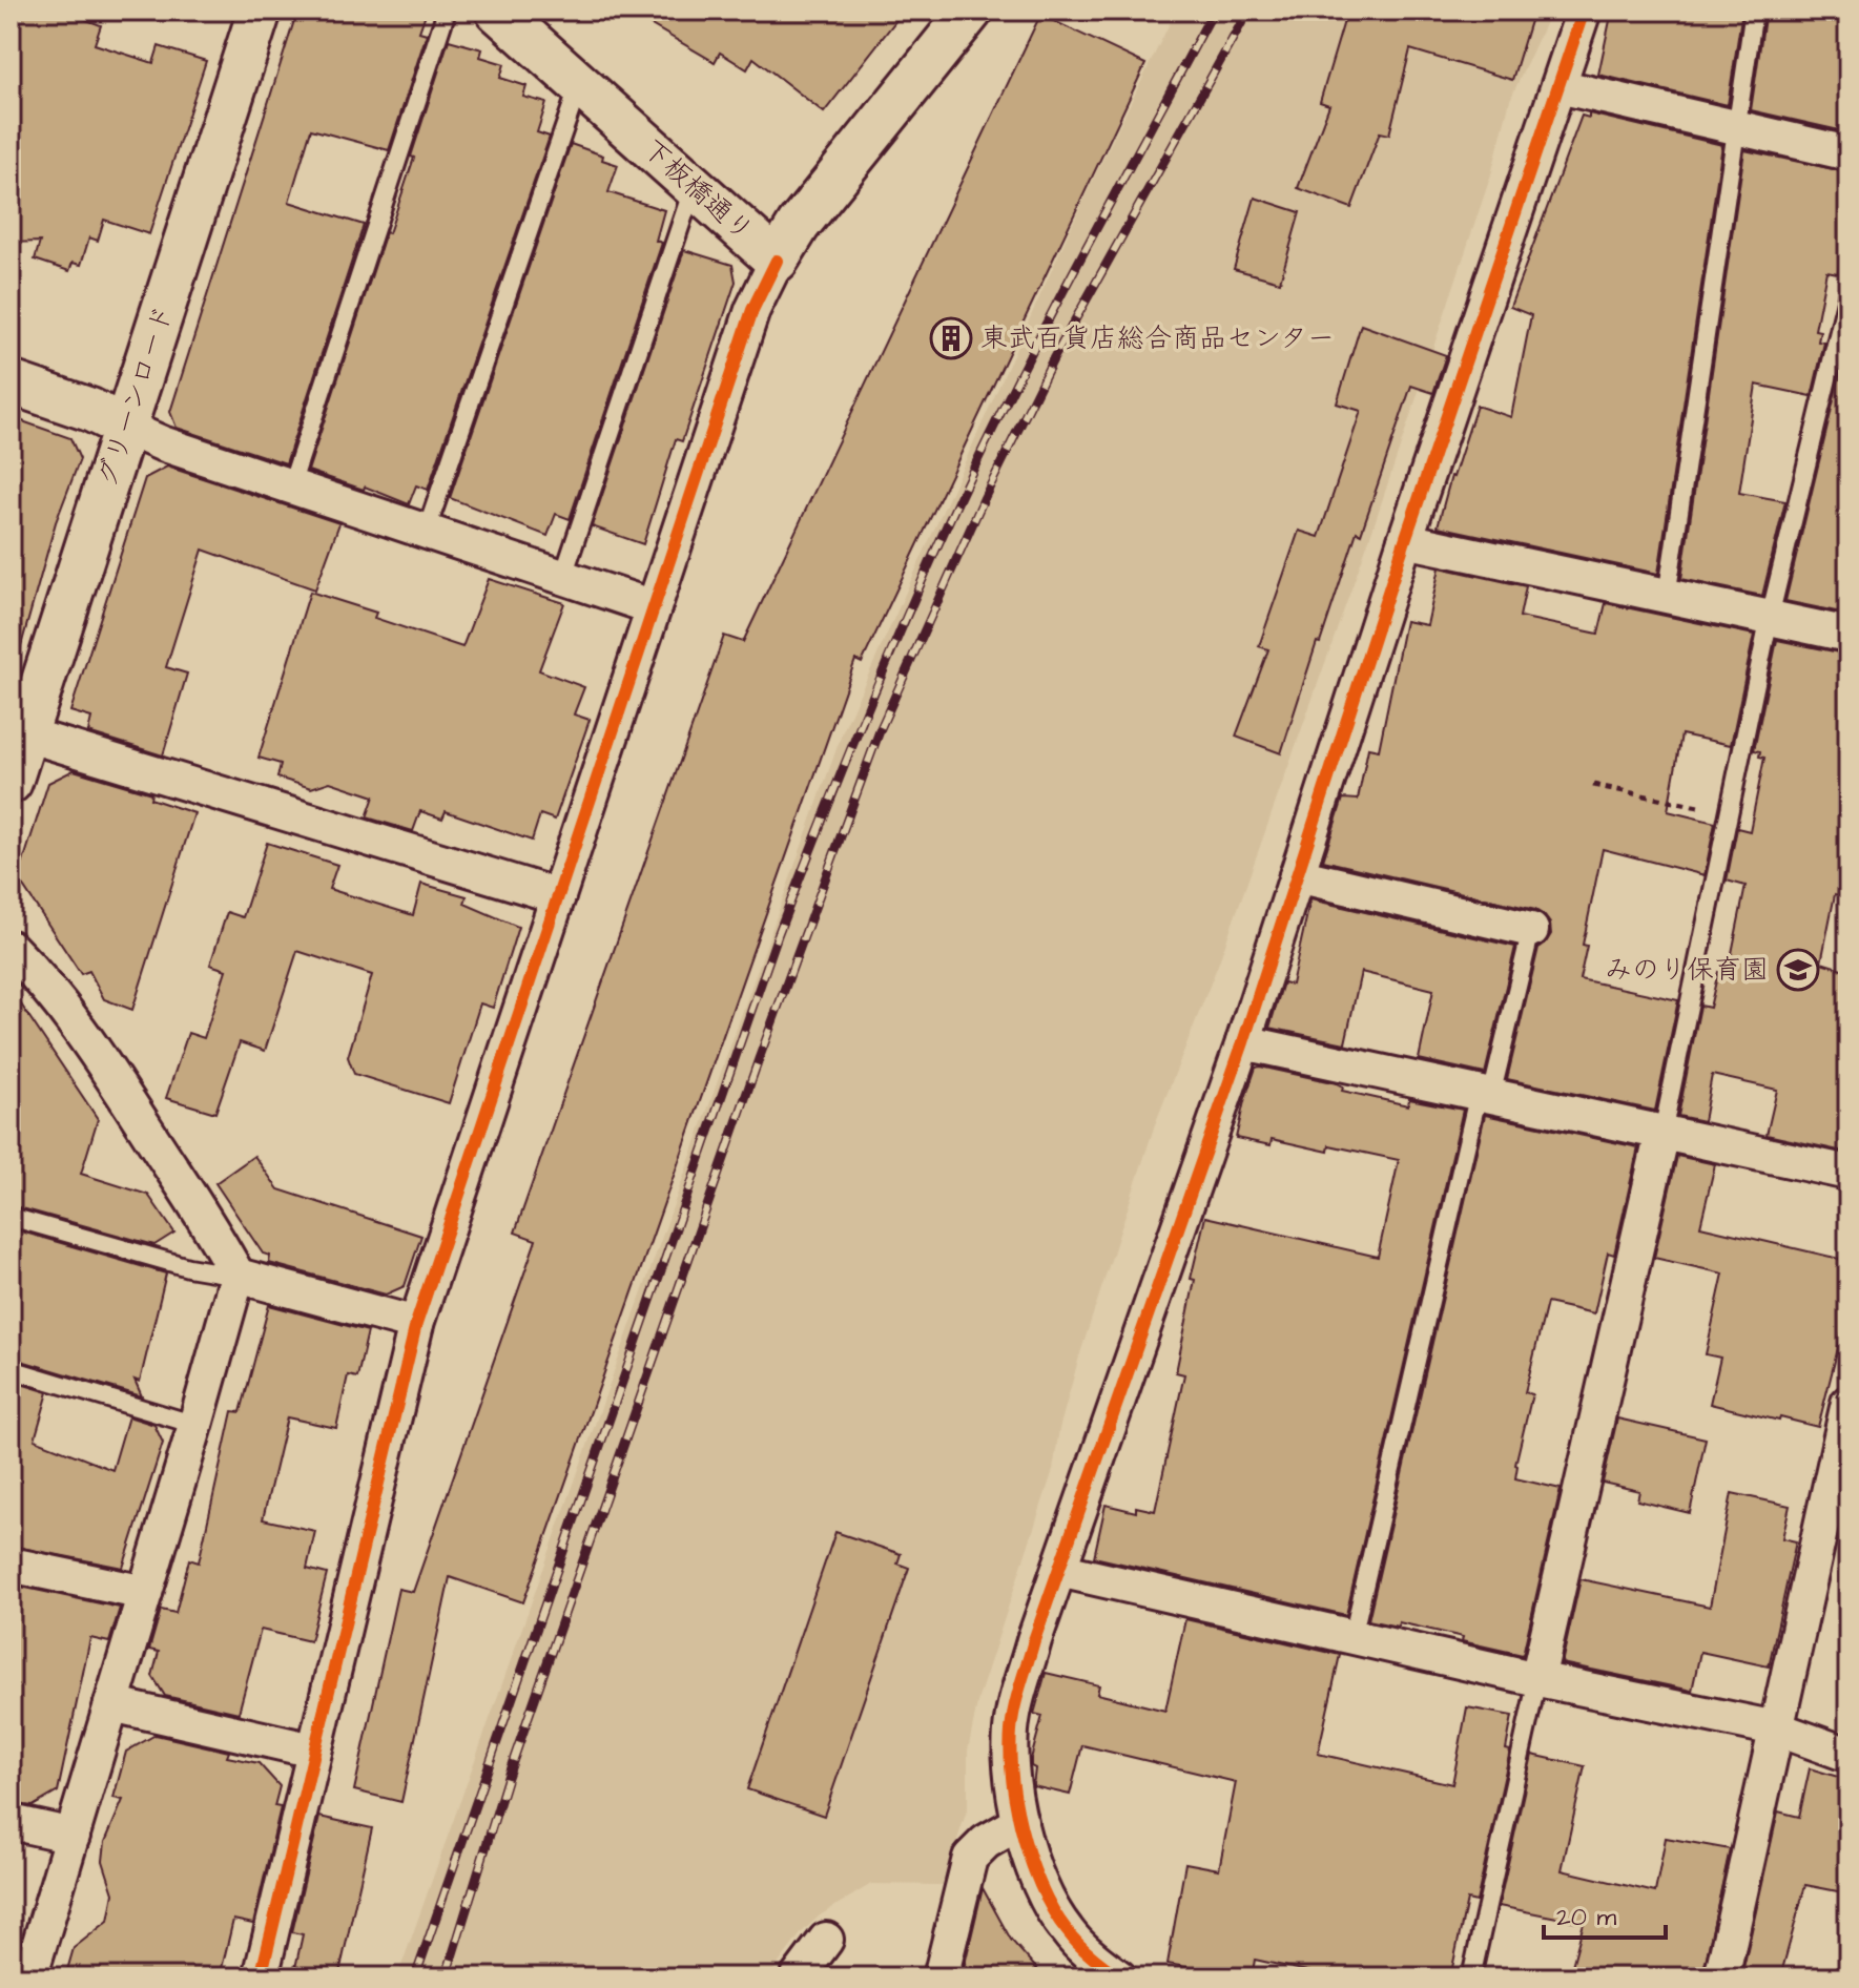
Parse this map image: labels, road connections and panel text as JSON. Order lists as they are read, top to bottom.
{
  "streets": {
    "street": ["下板橋通り", "グリーンロード"]
  },
  "places": {
    "building": ["東武百貨店総合商品センター"],
    "school or university": ["みのり保育園"]
  },
  "scale_bar": "20 m"
}
